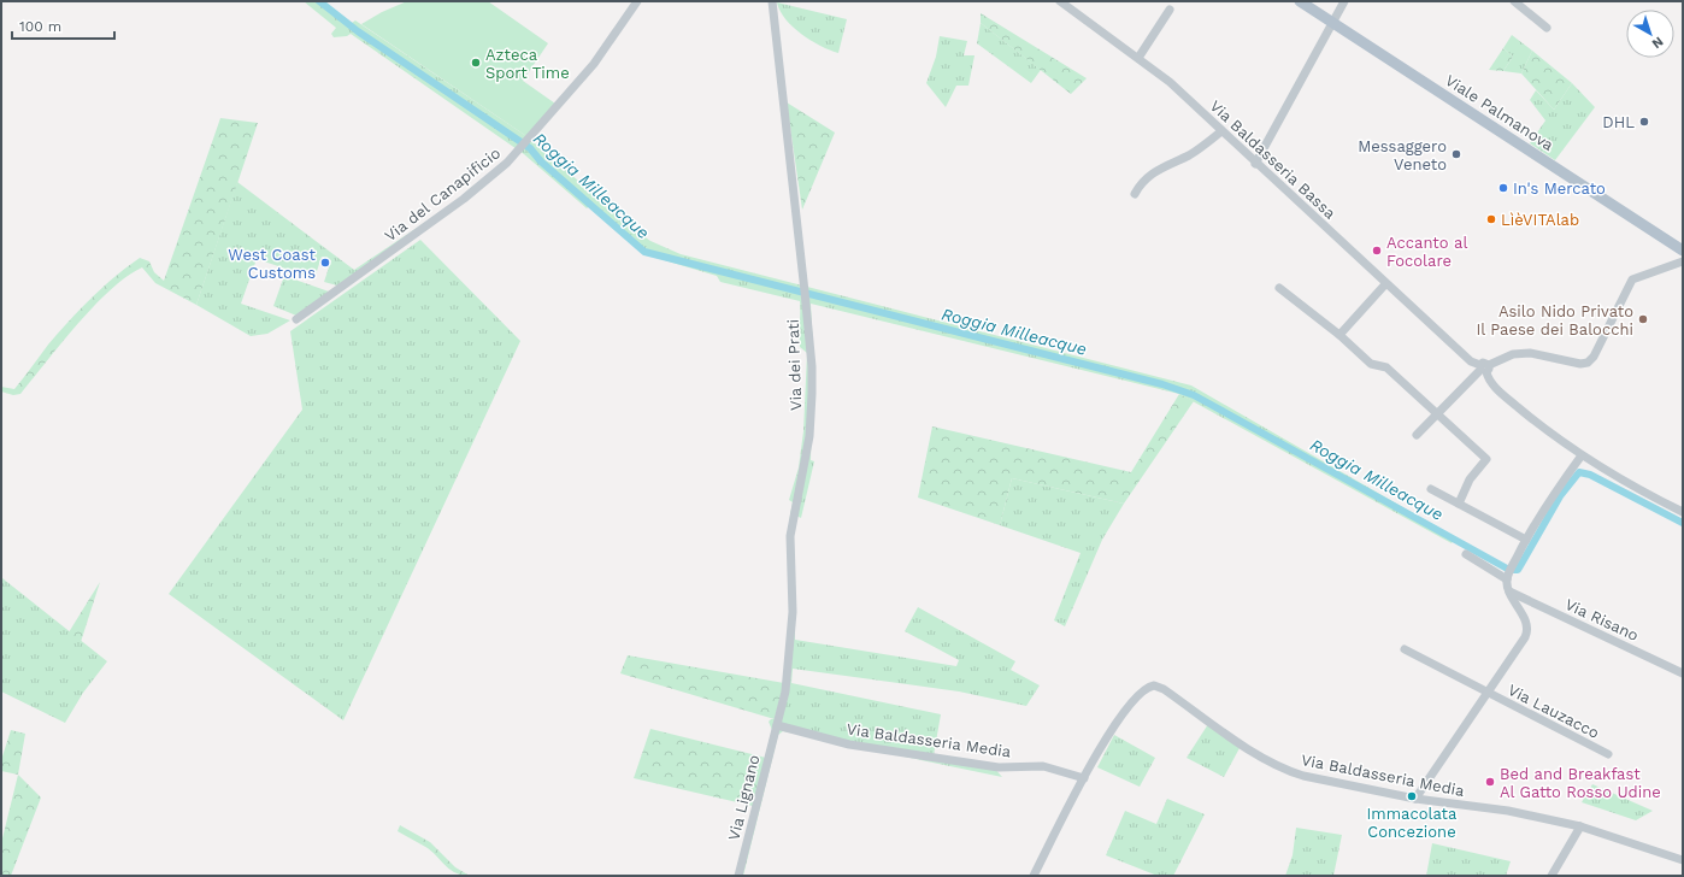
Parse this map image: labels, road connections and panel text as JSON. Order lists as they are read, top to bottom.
{
  "streets": {
    "main road": ["Viale Palmanova"],
    "street": [
      "Via Baldasseria Bassa",
      "Via del Canapificio",
      "Via dei Prati",
      "Via Risano",
      "Via Lauzacco",
      "Via Baldasseria Media",
      "Via Lignano"
    ]
  },
  "crossings": [
    ["Via dei Prati", "Via Baldasseria Media"],
    ["Via dei Prati", "Via Lignano"],
    ["Via Risano", "Via Lauzacco"],
    ["Via Lauzacco", "Via Baldasseria Media"],
    ["Via Baldasseria Media", "Via Lignano"]
  ],
  "water": ["Roggia Milleacque"],
  "places": [
    "Azteca Sport Time",
    "DHL",
    "Messaggero Veneto",
    "In's Mercato",
    "LìèVITAlab",
    "Accanto al Focolare",
    "West Coast Customs",
    "Asilo Nido Privato Il Paese dei Balocchi",
    "Bed and Breakfast Al Gatto Rosso Udine",
    "Immacolata Concezione"
  ],
  "scale_bar": "100 m",
  "north": "bottom right"
}
